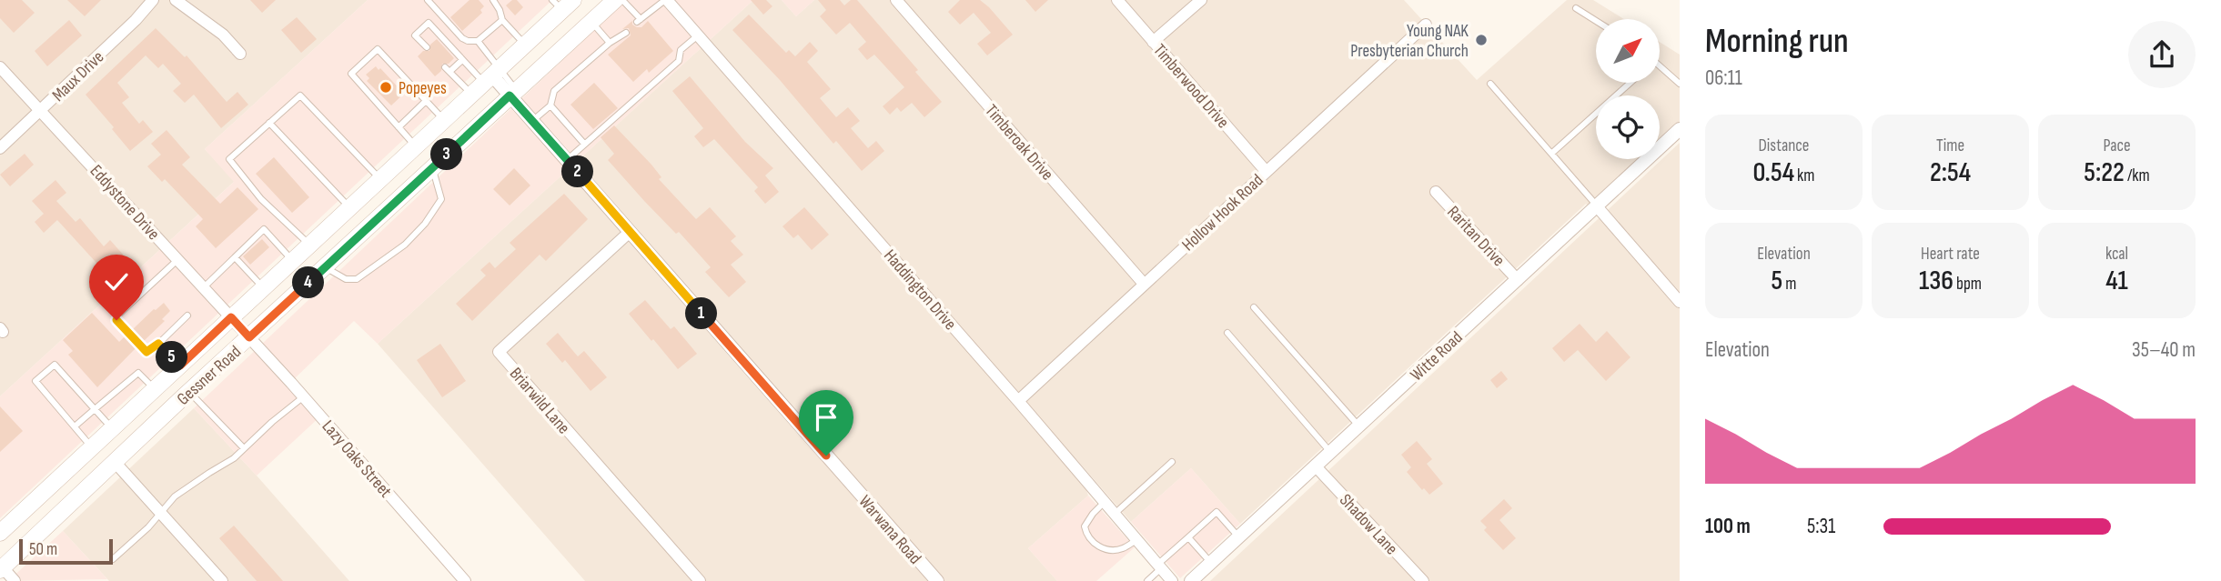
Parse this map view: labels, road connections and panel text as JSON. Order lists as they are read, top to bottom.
{
  "streets": {
    "main road": ["Gessner Road"],
    "street": [
      "Maux Drive",
      "Timberwood Drive",
      "Timberoak Drive",
      "Eddystone Drive",
      "Hollow Hook Road",
      "Raritan Drive",
      "Haddington Drive",
      "Witte Road",
      "Briarwild Lane",
      "Lazy Oaks Street",
      "Shadow Lane",
      "Warwana Road"
    ]
  },
  "crossings": [
    ["Maux Drive", "Eddystone Drive"],
    ["Timberwood Drive", "Hollow Hook Road"],
    ["Timberoak Drive", "Hollow Hook Road"],
    ["Eddystone Drive", "Gessner Road"],
    ["Eddystone Drive", "Lazy Oaks Street"],
    ["Hollow Hook Road", "Haddington Drive"],
    ["Raritan Drive", "Witte Road"],
    ["Witte Road", "Shadow Lane"],
    ["Gessner Road", "Lazy Oaks Street"],
    ["Gessner Road", "Warwana Road"],
    ["Briarwild Lane", "Warwana Road"]
  ],
  "places": ["Young NAK Presbyterian Church", "Popeyes"],
  "scale_bar": "50 m",
  "north": "top right",
  "page": {
    "heading": ["Morning run", "06:11"],
    "stats": [
      ["Distance", "0.54 km"],
      ["Time", "2:54"],
      ["Pace", "5:22 /km"],
      ["Elevation", "5 m"],
      ["Heart rate", "136 bpm"],
      ["kcal", "41"]
    ],
    "pins": [
      "3",
      "2",
      "4",
      "1",
      "5"
    ],
    "chart": ["Elevation", "35–40 m"],
    "list": [
      {
        "name": "100 m",
        "note": "5:31"
      }
    ],
    "scale": "50 m"
  }
}
